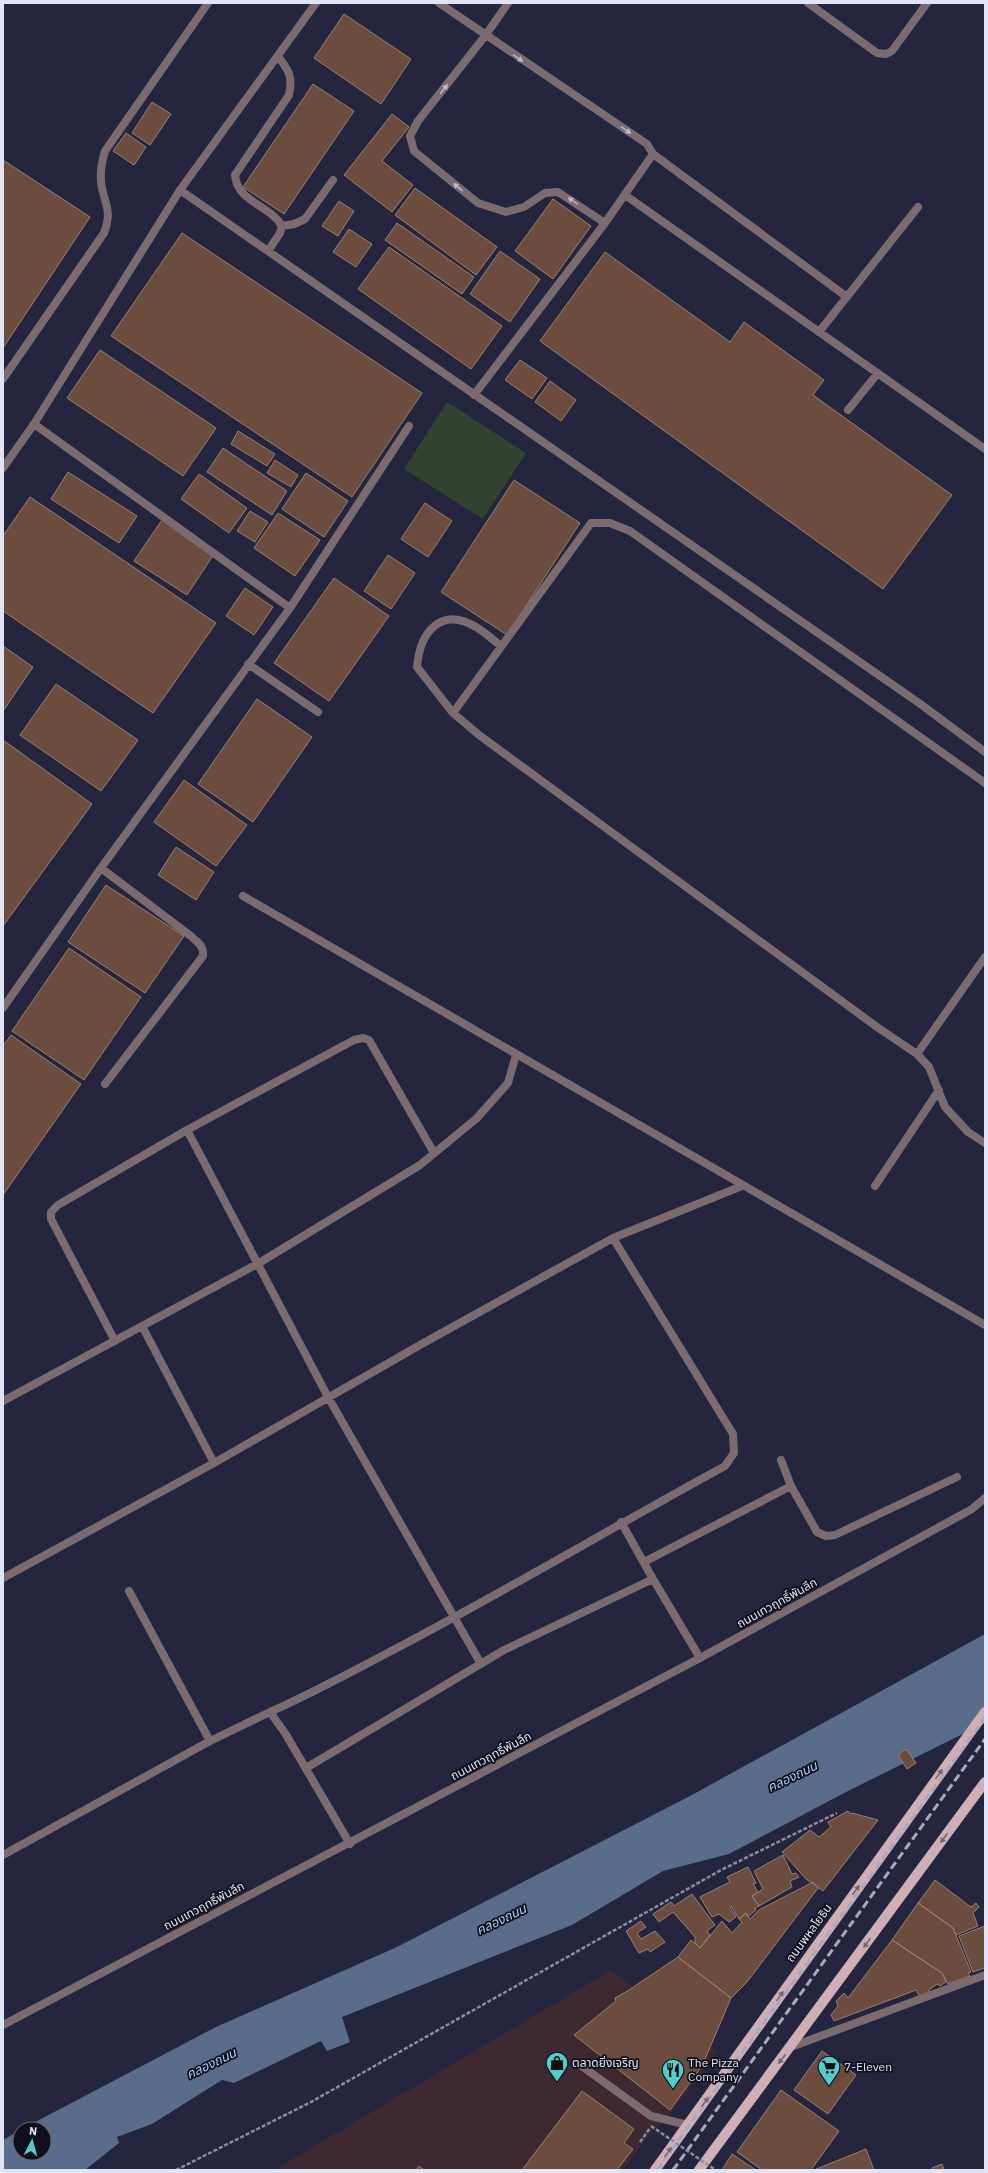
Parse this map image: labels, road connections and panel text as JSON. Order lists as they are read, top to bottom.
{
  "streets": {
    "main road": ["ถนนพหลโยธิน"],
    "street": ["ถนนเทวฤทธิ์พันลึก"]
  },
  "water": ["คลองถนน"],
  "places": {
    "shop": ["ตลาดยิ่งเจริญ"],
    "supermarket": ["7-Eleven"],
    "restaurant": ["The Pizza Company"]
  },
  "north": "top"
}
